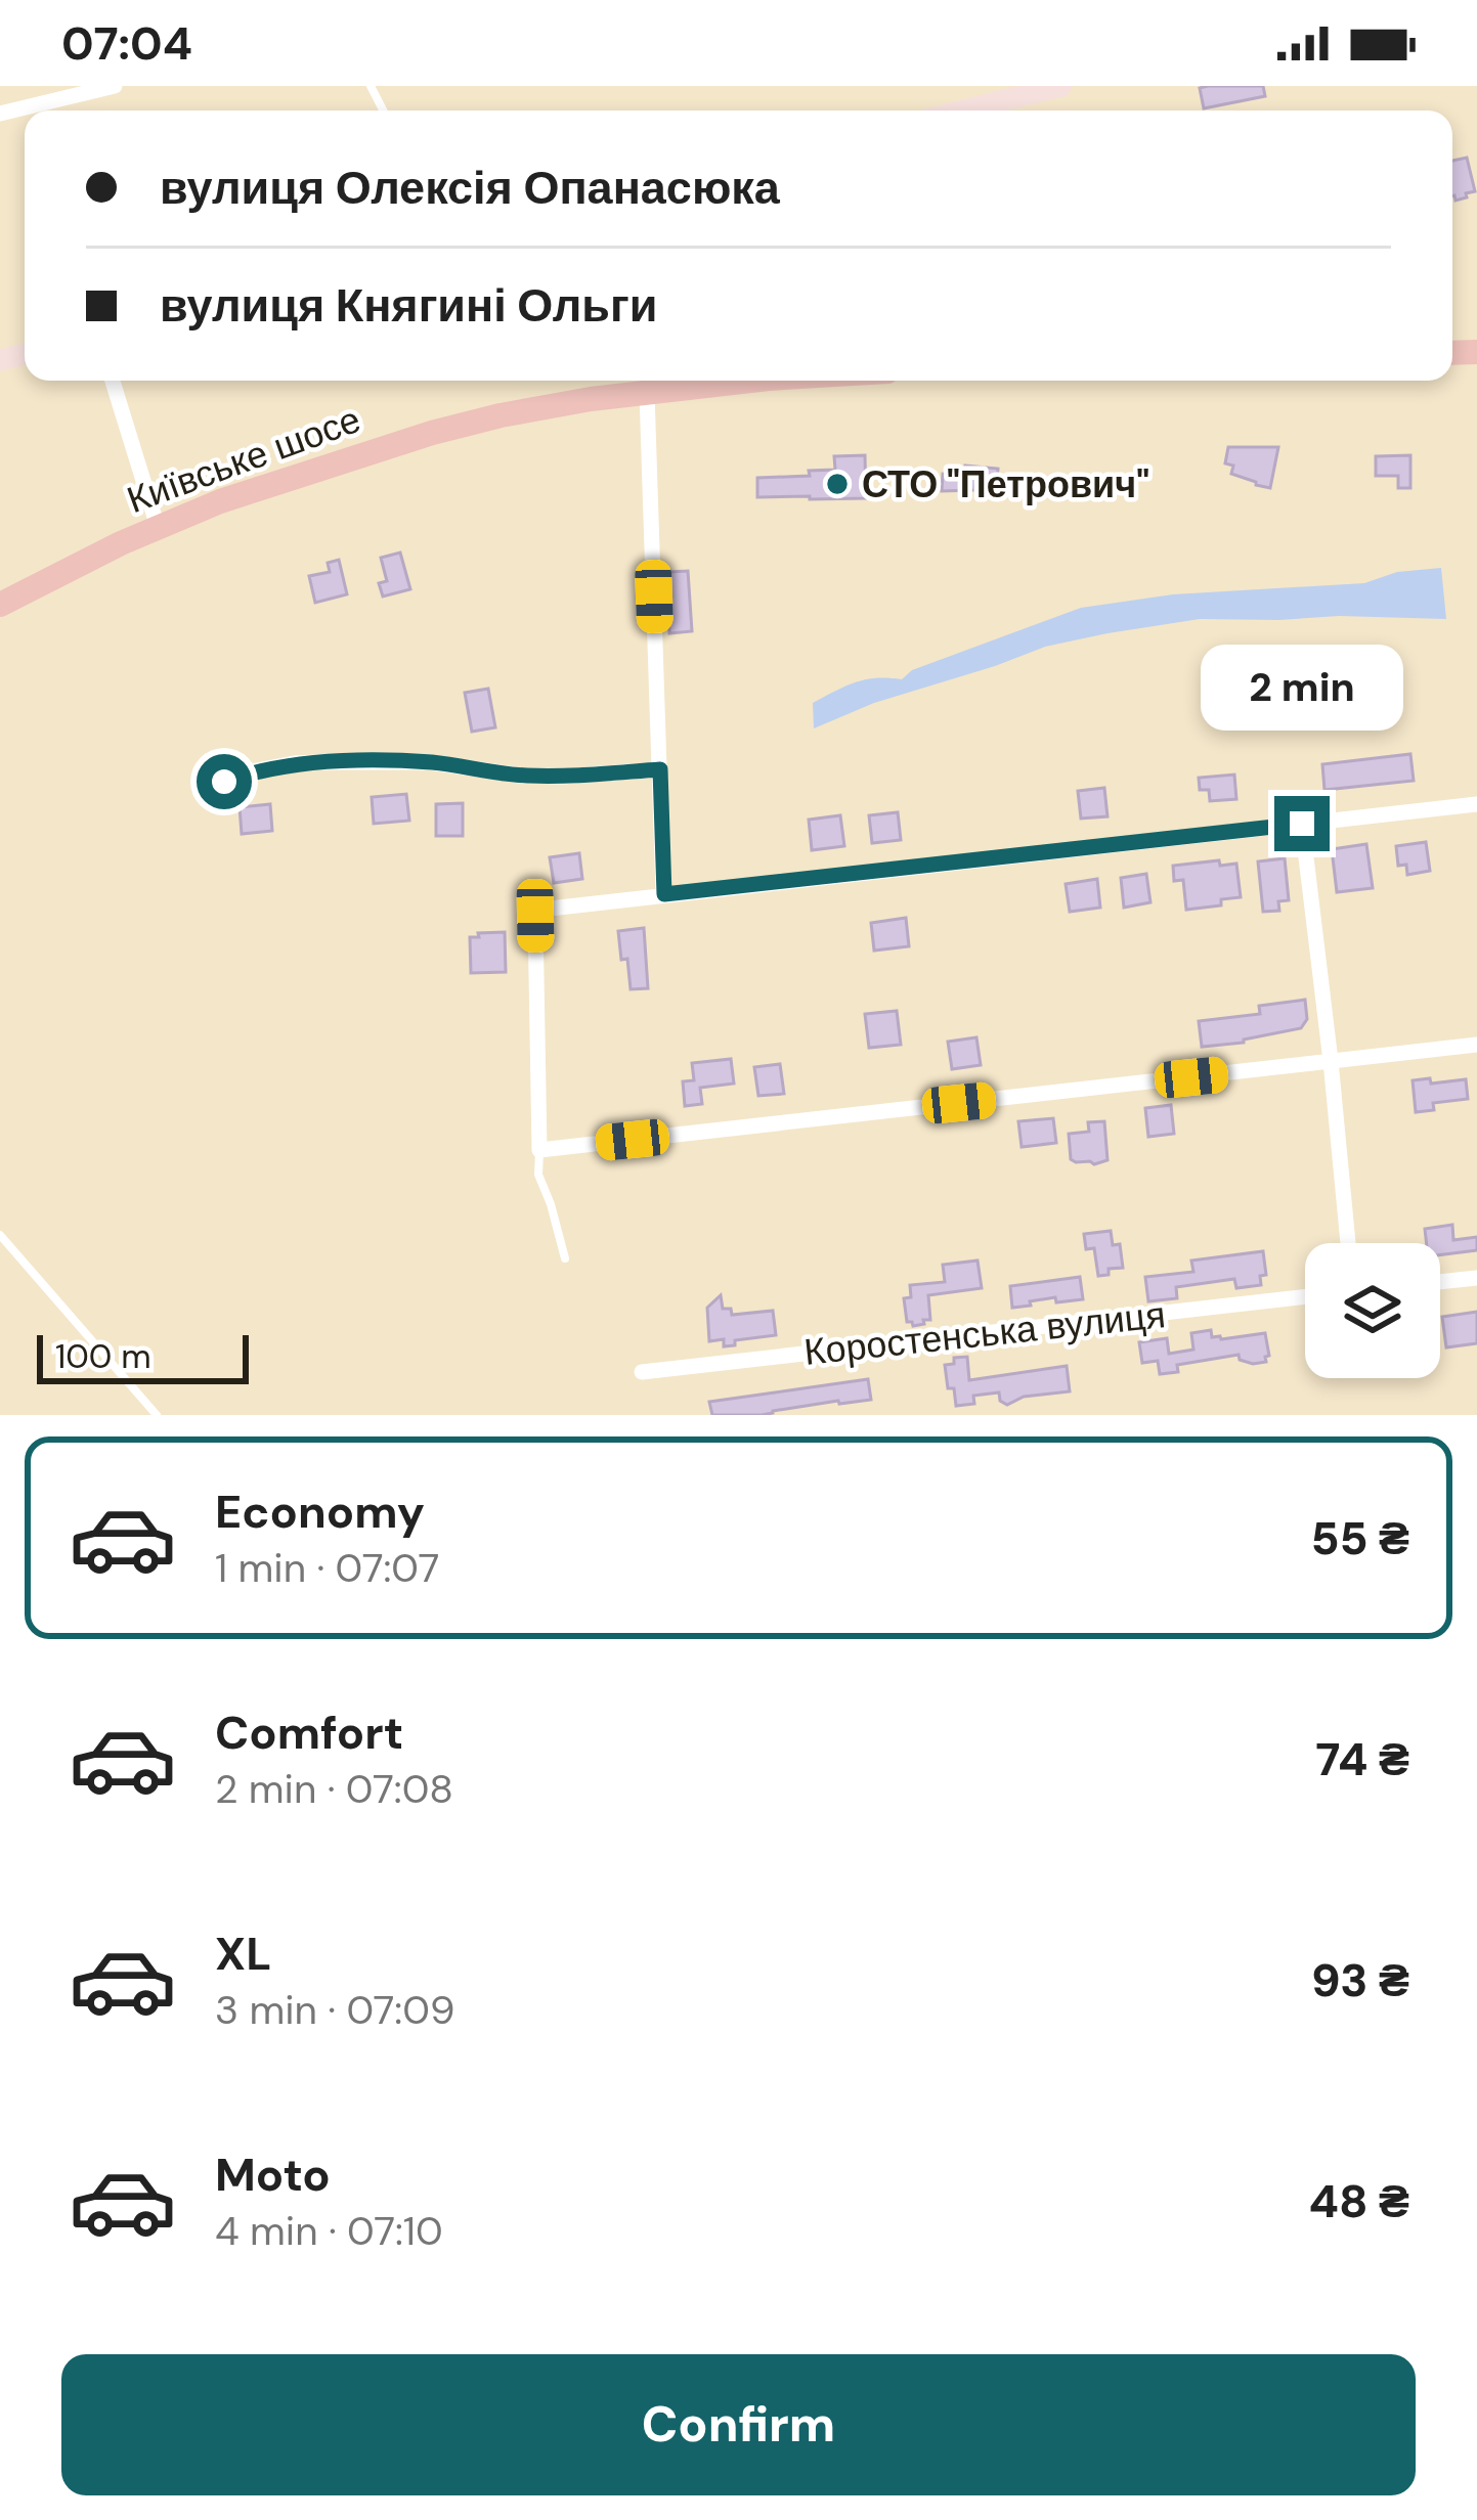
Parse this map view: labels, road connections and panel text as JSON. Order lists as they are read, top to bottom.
{
  "streets": {
    "main road": ["Київське шосе"],
    "street": ["Коростенська вулиця"]
  },
  "places": ["СТО \"Петрович\""],
  "scale_bar": "100 m",
  "page": {
    "status": "07:04",
    "banner": ["вулиця Олексія Опанасюка", "вулиця Княгині Ольги"],
    "bubble": "2 min",
    "scale": "100 m",
    "list": [
      {
        "name": "Economy",
        "note": "1 min · 07:07",
        "value": "55 ₴"
      },
      {
        "name": "Comfort",
        "note": "2 min · 07:08",
        "value": "74 ₴"
      },
      {
        "name": "XL",
        "note": "3 min · 07:09",
        "value": "93 ₴"
      },
      {
        "name": "Moto",
        "note": "4 min · 07:10",
        "value": "48 ₴"
      }
    ],
    "buttons": "Confirm"
  }
}
